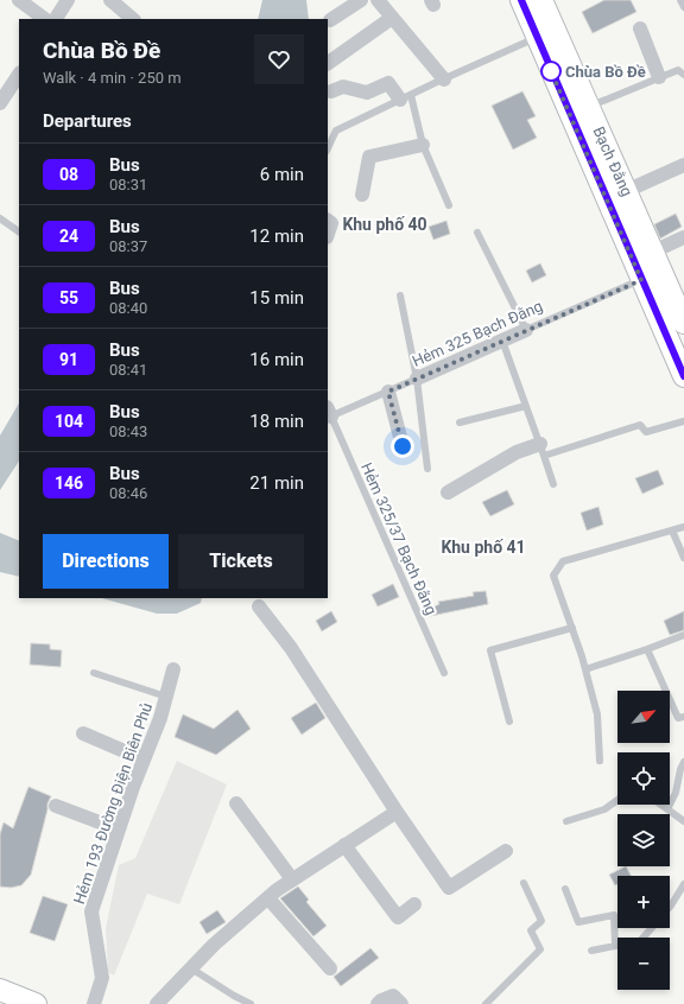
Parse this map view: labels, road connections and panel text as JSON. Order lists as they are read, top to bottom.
{
  "streets": {
    "main road": ["Bạch Đằng"],
    "street": ["Hẻm 325 Bạch Đằng", "Hẻm 193 Đường Điện Biên Phủ"],
    "lane": ["Hẻm 325/37 Bạch Đằng"]
  },
  "crossings": [
    ["Bạch Đằng", "Hẻm 325 Bạch Đằng"],
    ["Hẻm 325 Bạch Đằng", "Hẻm 325/37 Bạch Đằng"]
  ],
  "districts": ["Khu phố 40", "Khu phố 41"],
  "places": ["Chùa Bồ Đề"],
  "lines": ["bus line 08"],
  "north": "top right",
  "page": {
    "heading": [
      ["Chùa Bồ Đề", "Walk · 4 min · 250 m"],
      "Departures"
    ],
    "list": [
      {
        "mark": "08",
        "name": "Bus",
        "note": "08:31",
        "value": "6 min"
      },
      {
        "mark": "24",
        "name": "Bus",
        "note": "08:37",
        "value": "12 min"
      },
      {
        "mark": "55",
        "name": "Bus",
        "note": "08:40",
        "value": "15 min"
      },
      {
        "mark": "91",
        "name": "Bus",
        "note": "08:41",
        "value": "16 min"
      },
      {
        "mark": "104",
        "name": "Bus",
        "note": "08:43",
        "value": "18 min"
      },
      {
        "mark": "146",
        "name": "Bus",
        "note": "08:46",
        "value": "21 min"
      }
    ],
    "buttons": ["Directions", "Tickets"],
    "map_buttons": ["+", "−"]
  }
}
